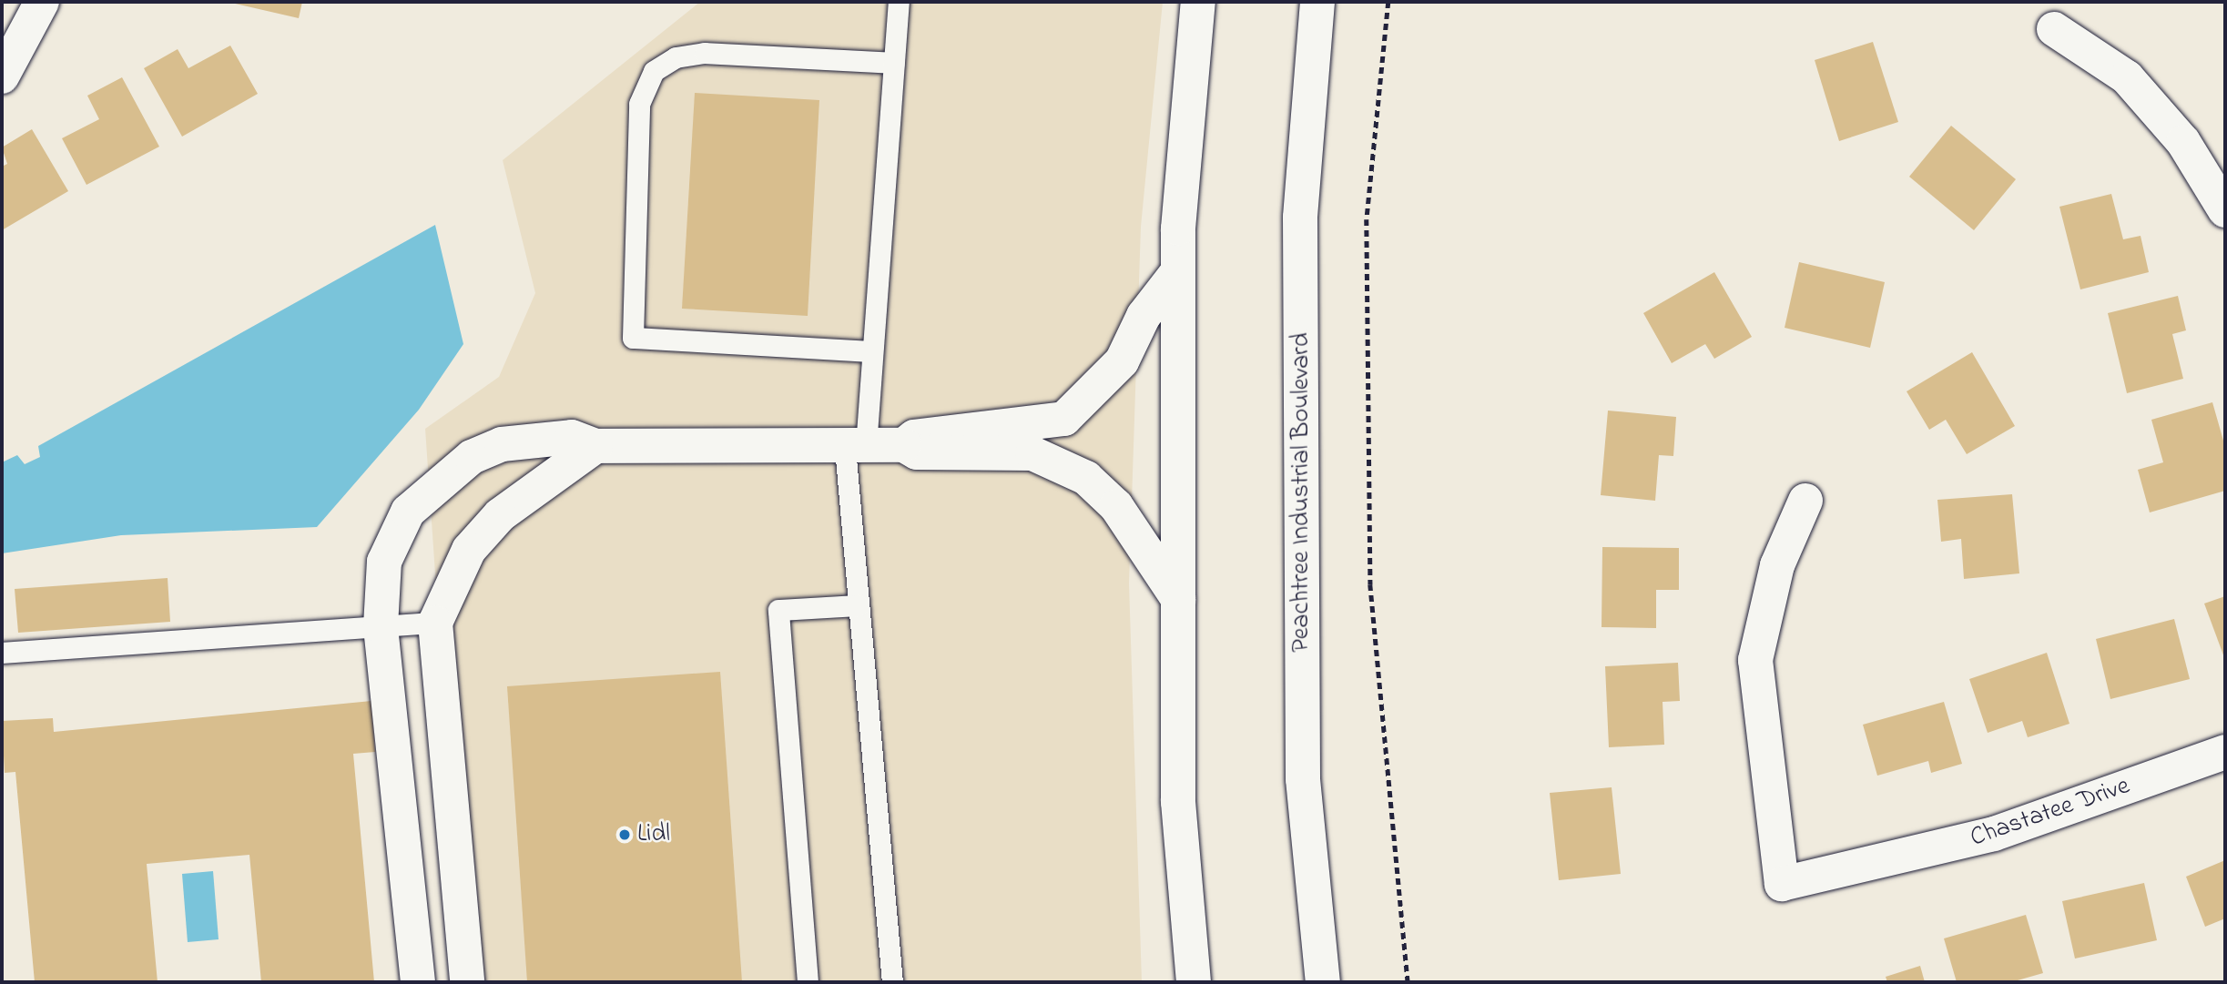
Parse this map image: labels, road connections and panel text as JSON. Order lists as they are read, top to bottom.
{
  "streets": {
    "main road": ["Peachtree Industrial Boulevard", "Chastatee Drive"]
  },
  "places": ["Lidl"]
}
